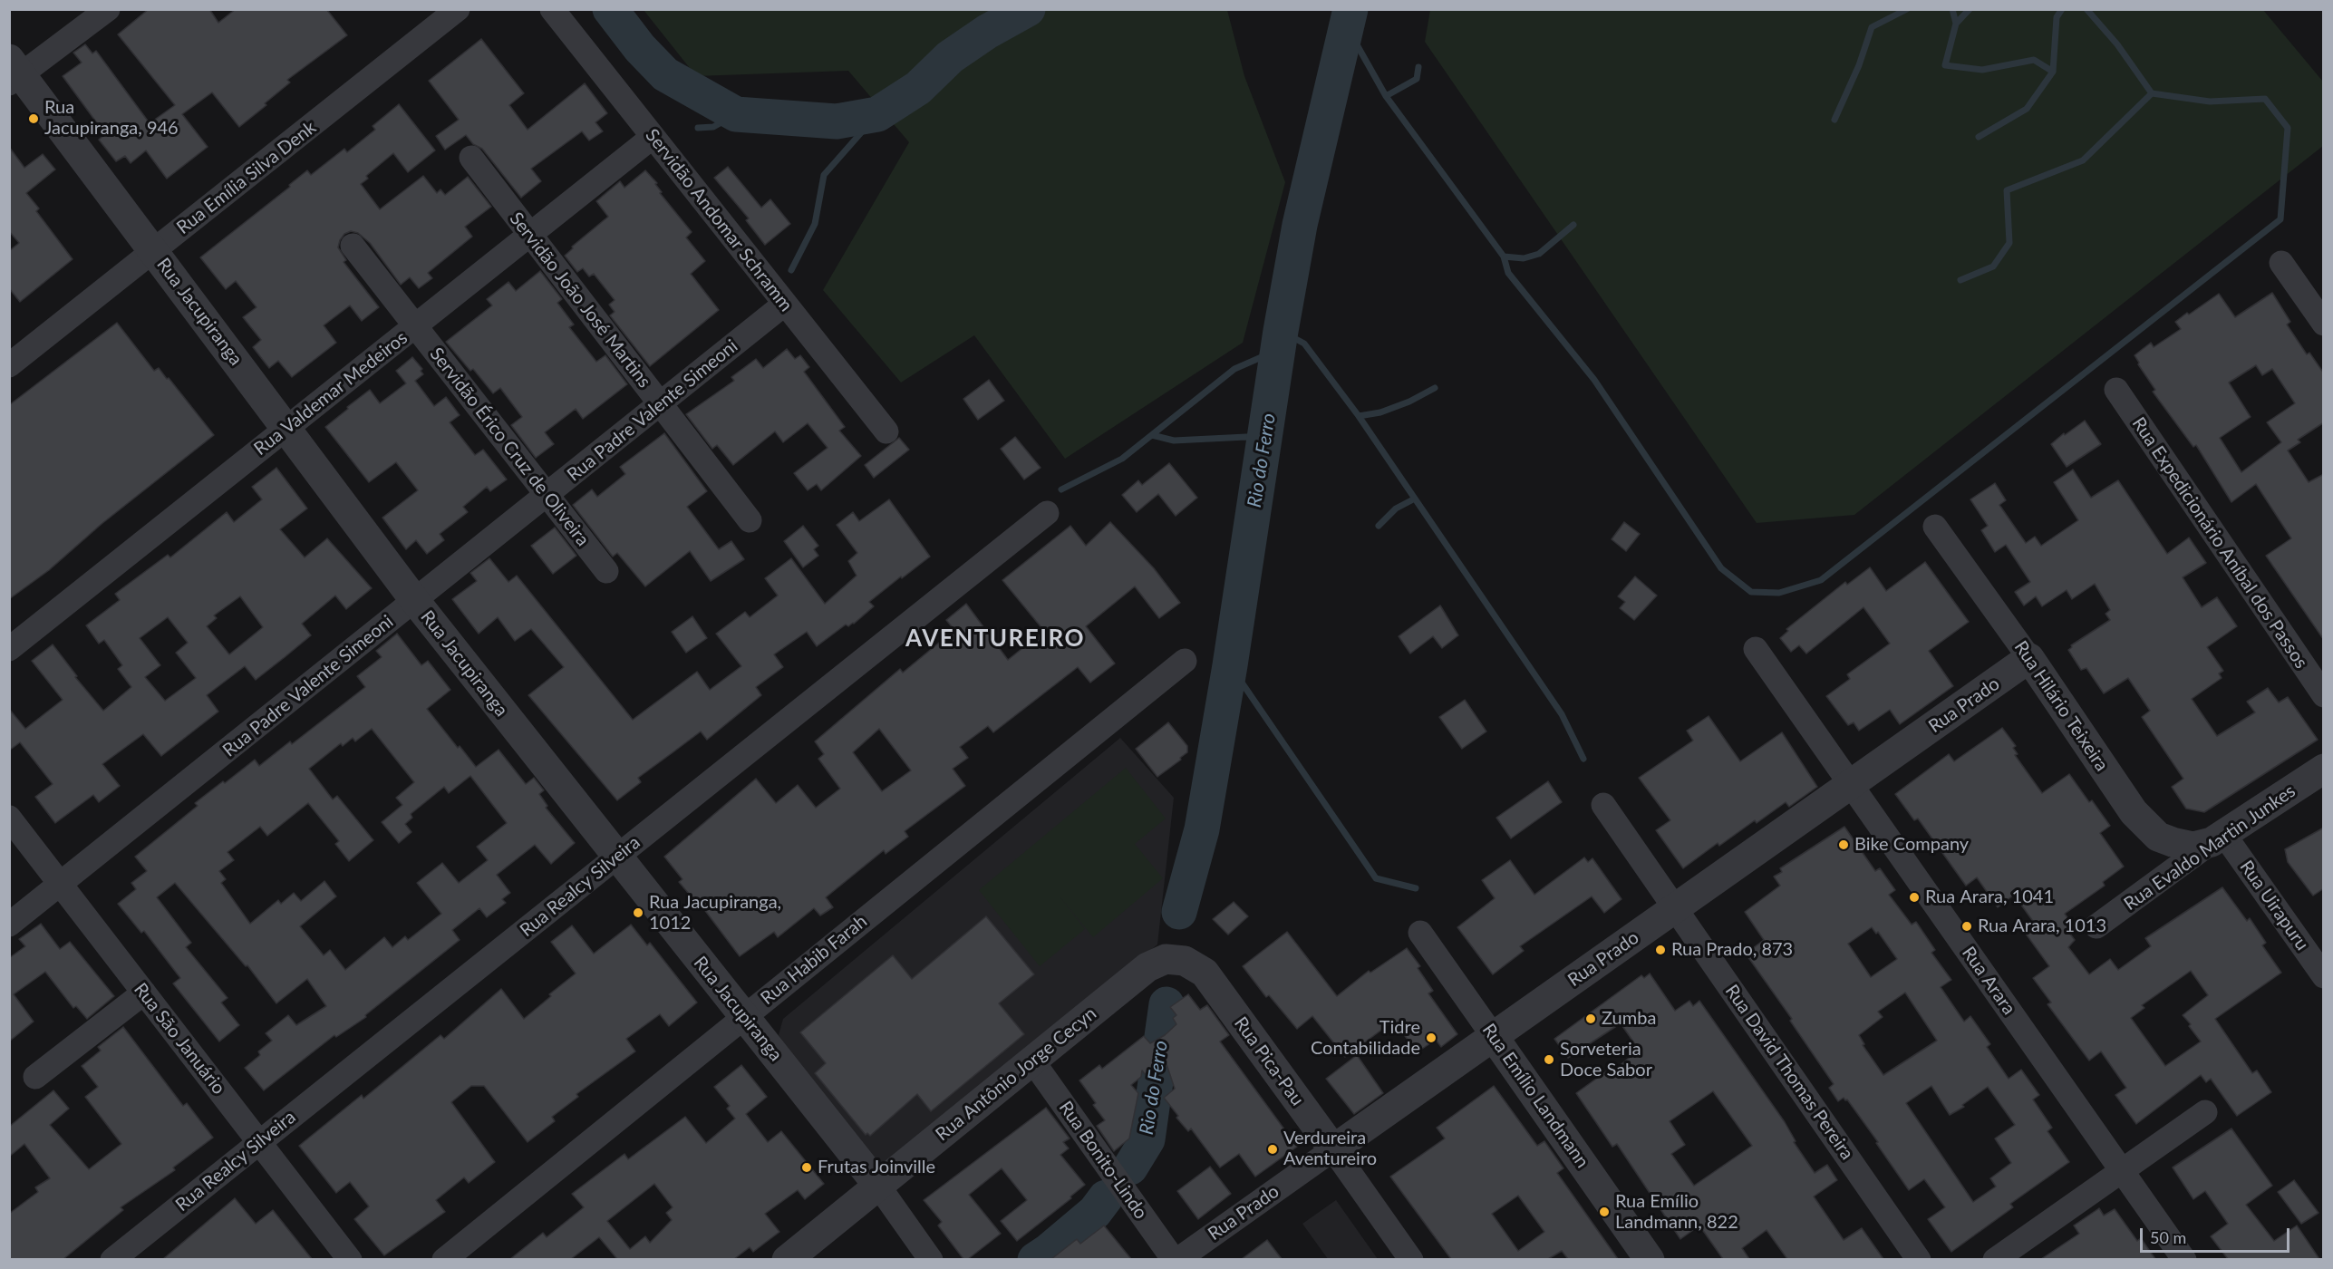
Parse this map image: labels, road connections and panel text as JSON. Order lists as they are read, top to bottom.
{
  "streets": {
    "street": [
      "Rua Emília Silva Denk",
      "Servidão Andomar Schramm",
      "Servidão João José Martins",
      "Rua Jacupiranga",
      "Rua Valdemar Medeiros",
      "Rua Padre Valente Simeoni",
      "Servidão Érico Cruz de Oliveira",
      "Rua Expedicionário Aníbal dos Passos",
      "Rua Prado",
      "Rua Hilário Teixeira",
      "Rua Evaldo Martin Junkes",
      "Rua Realcy Silveira",
      "Rua Uirapuru",
      "Rua Habib Farah",
      "Rua Arara",
      "Rua São Januário",
      "Rua Pica-Pau",
      "Rua David Thomas Pereira",
      "Rua Antônio Jorge Cecyn",
      "Rua Emílio Landmann",
      "Rua Bonito-Lindo"
    ]
  },
  "crossings": [
    ["Rua Emília Silva Denk", "Rua Jacupiranga"],
    ["Servidão Andomar Schramm", "Rua Valdemar Medeiros"],
    ["Servidão Andomar Schramm", "Rua Padre Valente Simeoni"],
    ["Servidão João José Martins", "Rua Valdemar Medeiros"],
    ["Servidão João José Martins", "Rua Padre Valente Simeoni"],
    ["Rua Jacupiranga", "Rua Valdemar Medeiros"],
    ["Rua Jacupiranga", "Rua Padre Valente Simeoni"],
    ["Rua Jacupiranga", "Rua Realcy Silveira"],
    ["Rua Jacupiranga", "Rua Habib Farah"],
    ["Rua Jacupiranga", "Rua Antônio Jorge Cecyn"],
    ["Rua Valdemar Medeiros", "Servidão Érico Cruz de Oliveira"],
    ["Rua Padre Valente Simeoni", "Servidão Érico Cruz de Oliveira"],
    ["Rua Padre Valente Simeoni", "Rua São Januário"],
    ["Rua Prado", "Rua Hilário Teixeira"],
    ["Rua Prado", "Rua Arara"],
    ["Rua Prado", "Rua Pica-Pau"],
    ["Rua Prado", "Rua David Thomas Pereira"],
    ["Rua Prado", "Rua Emílio Landmann"],
    ["Rua Prado", "Rua Bonito-Lindo"],
    ["Rua Hilário Teixeira", "Rua Evaldo Martin Junkes"],
    ["Rua Hilário Teixeira", "Rua Uirapuru"],
    ["Rua Evaldo Martin Junkes", "Rua Uirapuru"],
    ["Rua Realcy Silveira", "Rua São Januário"],
    ["Rua Pica-Pau", "Rua Antônio Jorge Cecyn"],
    ["Rua Antônio Jorge Cecyn", "Rua Bonito-Lindo"]
  ],
  "districts": ["AVENTUREIRO"],
  "water": ["Rio do Ferro"],
  "places": [
    "Rua Jacupiranga, 946",
    "Bike Company",
    "Rua Arara, 1041",
    "Rua Jacupiranga, 1012",
    "Rua Arara, 1013",
    "Rua Prado, 873",
    "Zumba",
    "Tidre Contabilidade",
    "Sorveteria Doce Sabor",
    "Verdureira Aventureiro",
    "Frutas Joinville",
    "Rua Emílio Landmann, 822"
  ],
  "scale_bar": "50 m"
}
